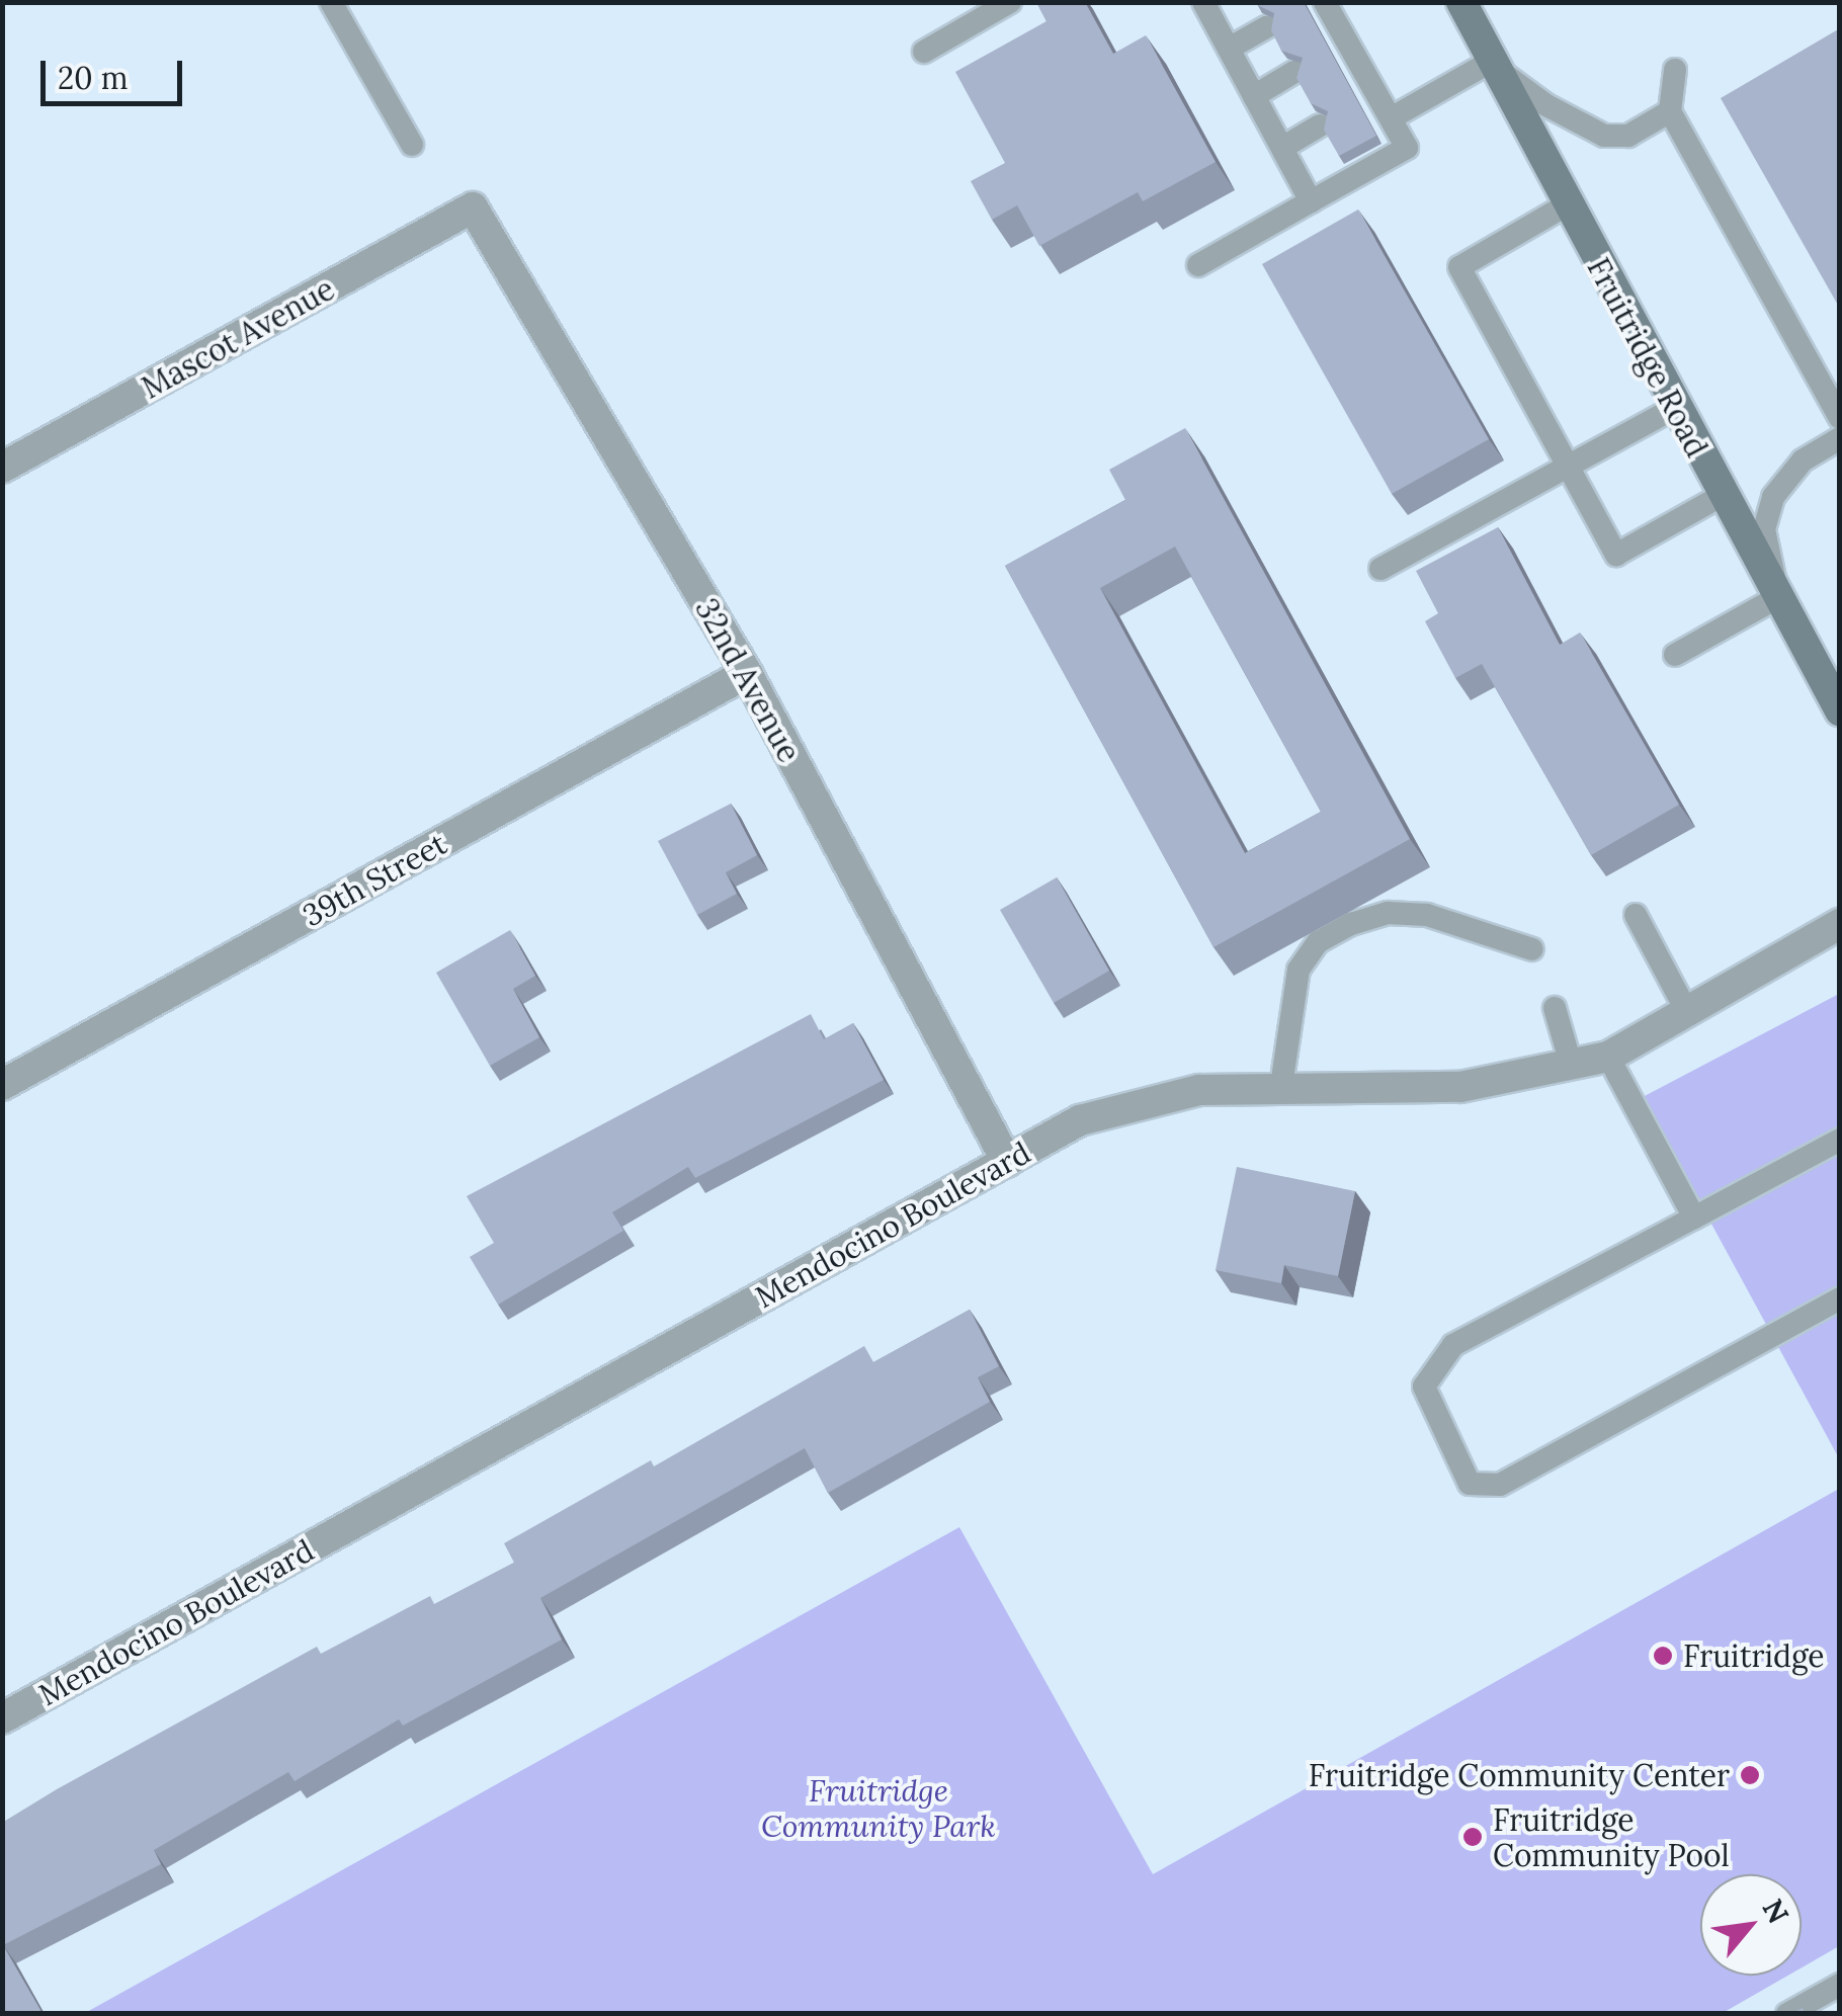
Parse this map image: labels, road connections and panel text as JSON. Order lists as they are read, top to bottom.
{
  "streets": {
    "main road": ["Fruitridge Road"],
    "street": [
      "Mascot Avenue",
      "32nd Avenue",
      "39th Street",
      "Mendocino Boulevard"
    ]
  },
  "crossings": [
    ["Mascot Avenue", "32nd Avenue"],
    ["32nd Avenue", "39th Street"],
    ["32nd Avenue", "Mendocino Boulevard"]
  ],
  "parks": ["Fruitridge Community Park"],
  "places": ["Fruitridge", "Fruitridge Community Center", "Fruitridge Community Pool"],
  "scale_bar": "20 m",
  "north": "top right"
}
